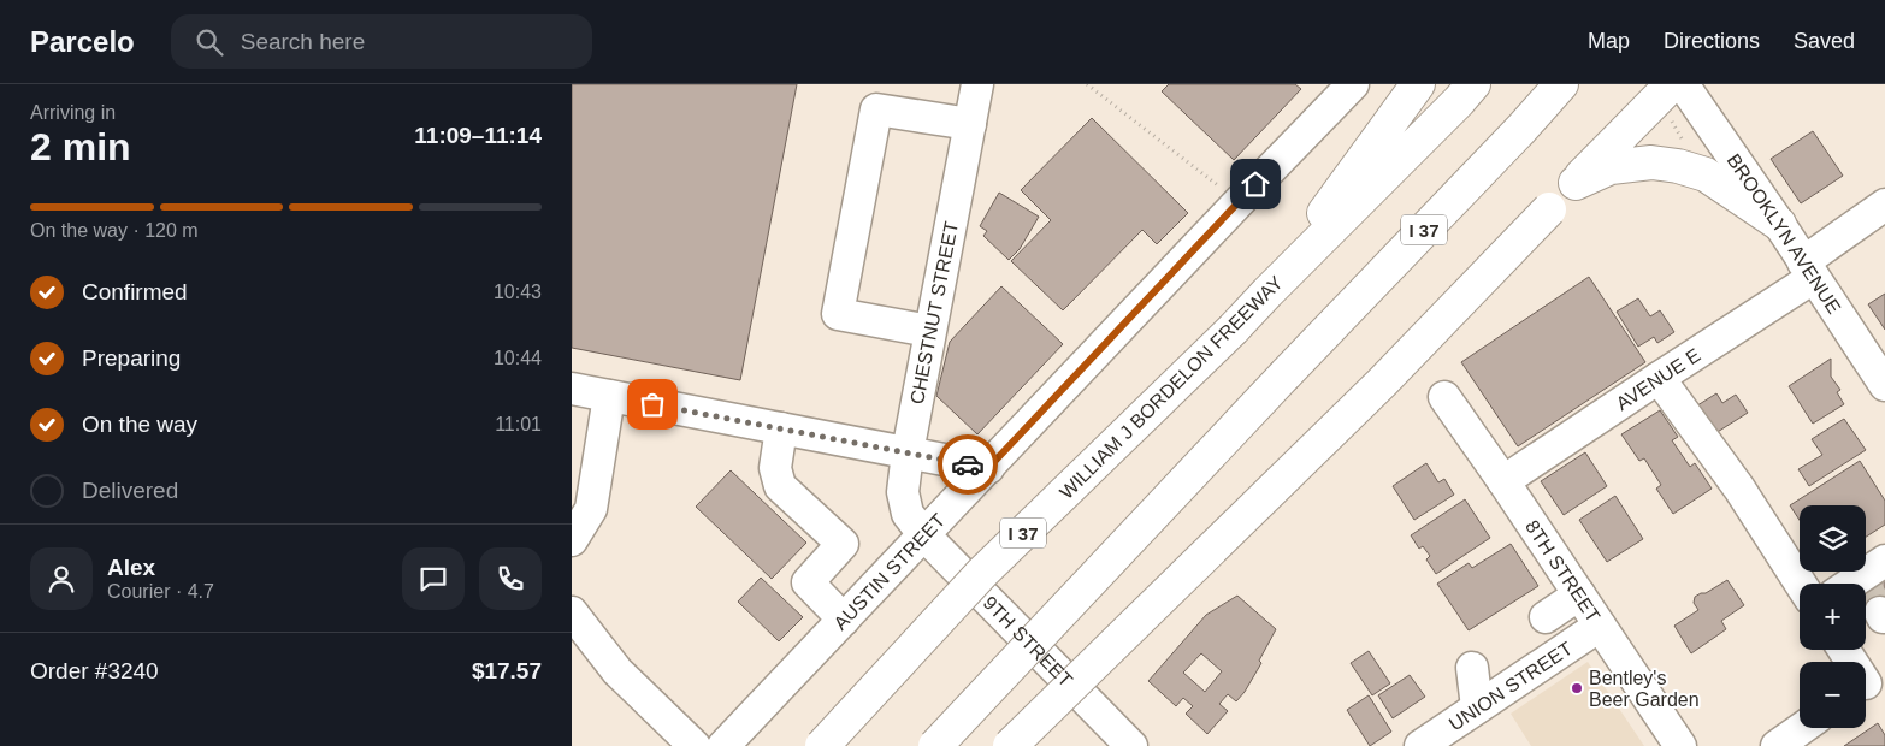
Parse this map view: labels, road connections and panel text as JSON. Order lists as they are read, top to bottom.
{
  "streets": {
    "highway": ["I 37", "WILLIAM J BORDELON FREEWAY"],
    "street": [
      "BROOKLYN AVENUE",
      "CHESTNUT STREET",
      "AVENUE E",
      "8TH STREET",
      "AUSTIN STREET",
      "9TH STREET",
      "UNION STREET"
    ]
  },
  "crossings": [
    ["BROOKLYN AVENUE", "AVENUE E"],
    ["CHESTNUT STREET", "AUSTIN STREET"],
    ["CHESTNUT STREET", "9TH STREET"],
    ["AVENUE E", "8TH STREET"],
    ["8TH STREET", "UNION STREET"],
    ["AUSTIN STREET", "9TH STREET"]
  ],
  "places": ["Bentley's Beer Garden"],
  "page": {
    "header": "Parcelo",
    "search": "Search here",
    "nav": ["Map", "Directions", "Saved"],
    "heading": ["2 min", "Arriving in", "11:09–11:14"],
    "panel": [
      "Alex",
      "Courier · 4.7",
      "Order #3240",
      "$17.57"
    ],
    "bar": "On the way · 120 m",
    "list": [
      ["Confirmed", "10:43"],
      ["Preparing", "10:44"],
      ["On the way", "11:01"],
      "Delivered"
    ],
    "map_buttons": ["+", "−"]
  }
}
